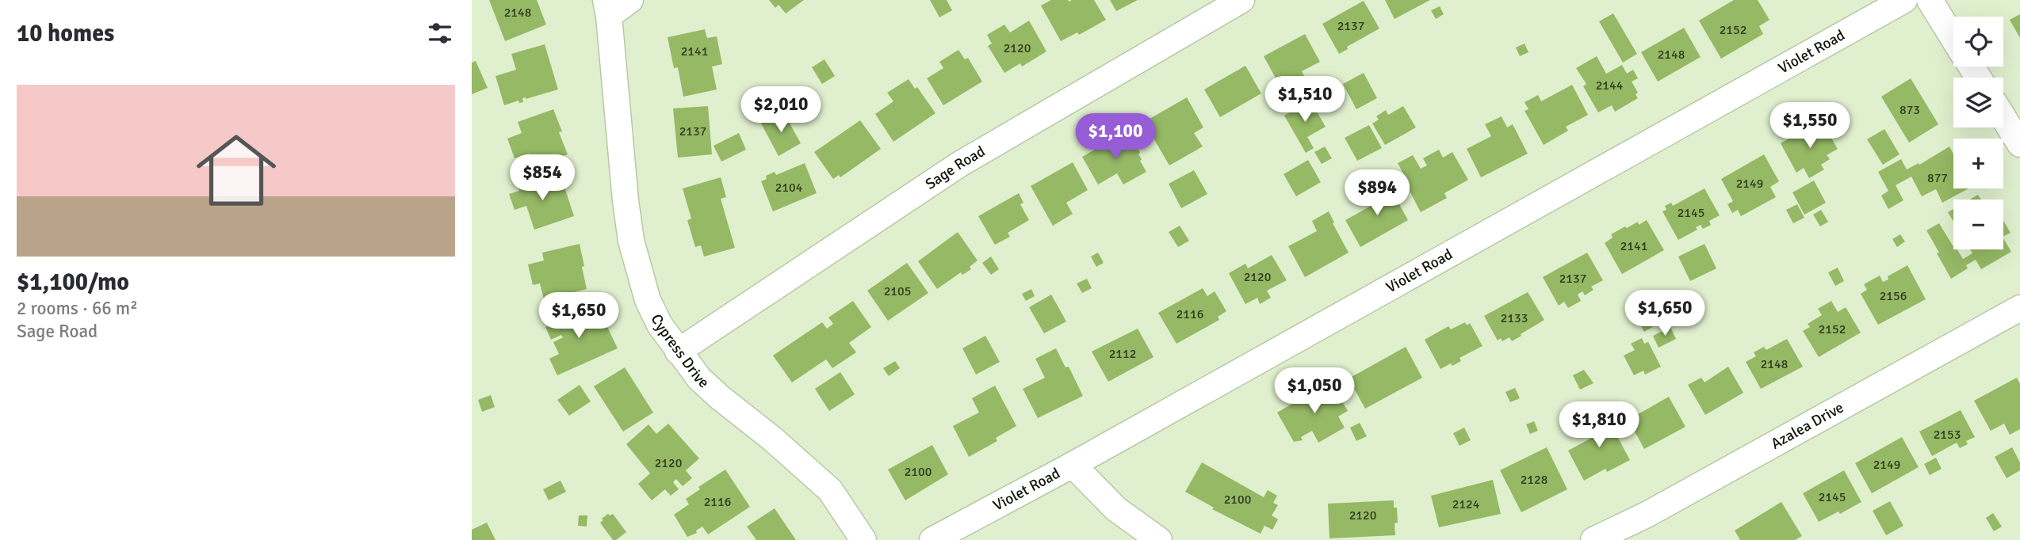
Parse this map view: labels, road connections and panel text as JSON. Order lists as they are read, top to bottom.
{
  "streets": {
    "street": [
      "Violet Road",
      "Sage Road",
      "Cypress Drive",
      "Azalea Drive"
    ]
  },
  "crossings": [
    ["Sage Road", "Cypress Drive"]
  ],
  "house_numbers": [
    "2148",
    "2137",
    "2152",
    "2120",
    "2141",
    "2148",
    "2144",
    "873",
    "2137",
    "877",
    "2149",
    "2104",
    "2145",
    "2141",
    "2120",
    "2137",
    "2105",
    "2156",
    "2116",
    "2133",
    "2152",
    "2112",
    "2148",
    "2153",
    "2120",
    "2149",
    "2100",
    "2128",
    "2145",
    "2100",
    "2116",
    "2124",
    "2120"
  ],
  "page": {
    "heading": "10 homes",
    "map_buttons": ["+", "−"],
    "list": [
      {
        "name": "$1,100/mo",
        "note": "2 rooms · 66 m² · Sage Road"
      }
    ],
    "price": [
      "$1,510",
      "$2,010",
      "$1,550",
      "$1,100",
      "$854",
      "$894",
      "$1,650",
      "$1,650",
      "$1,050",
      "$1,810"
    ]
  }
}
